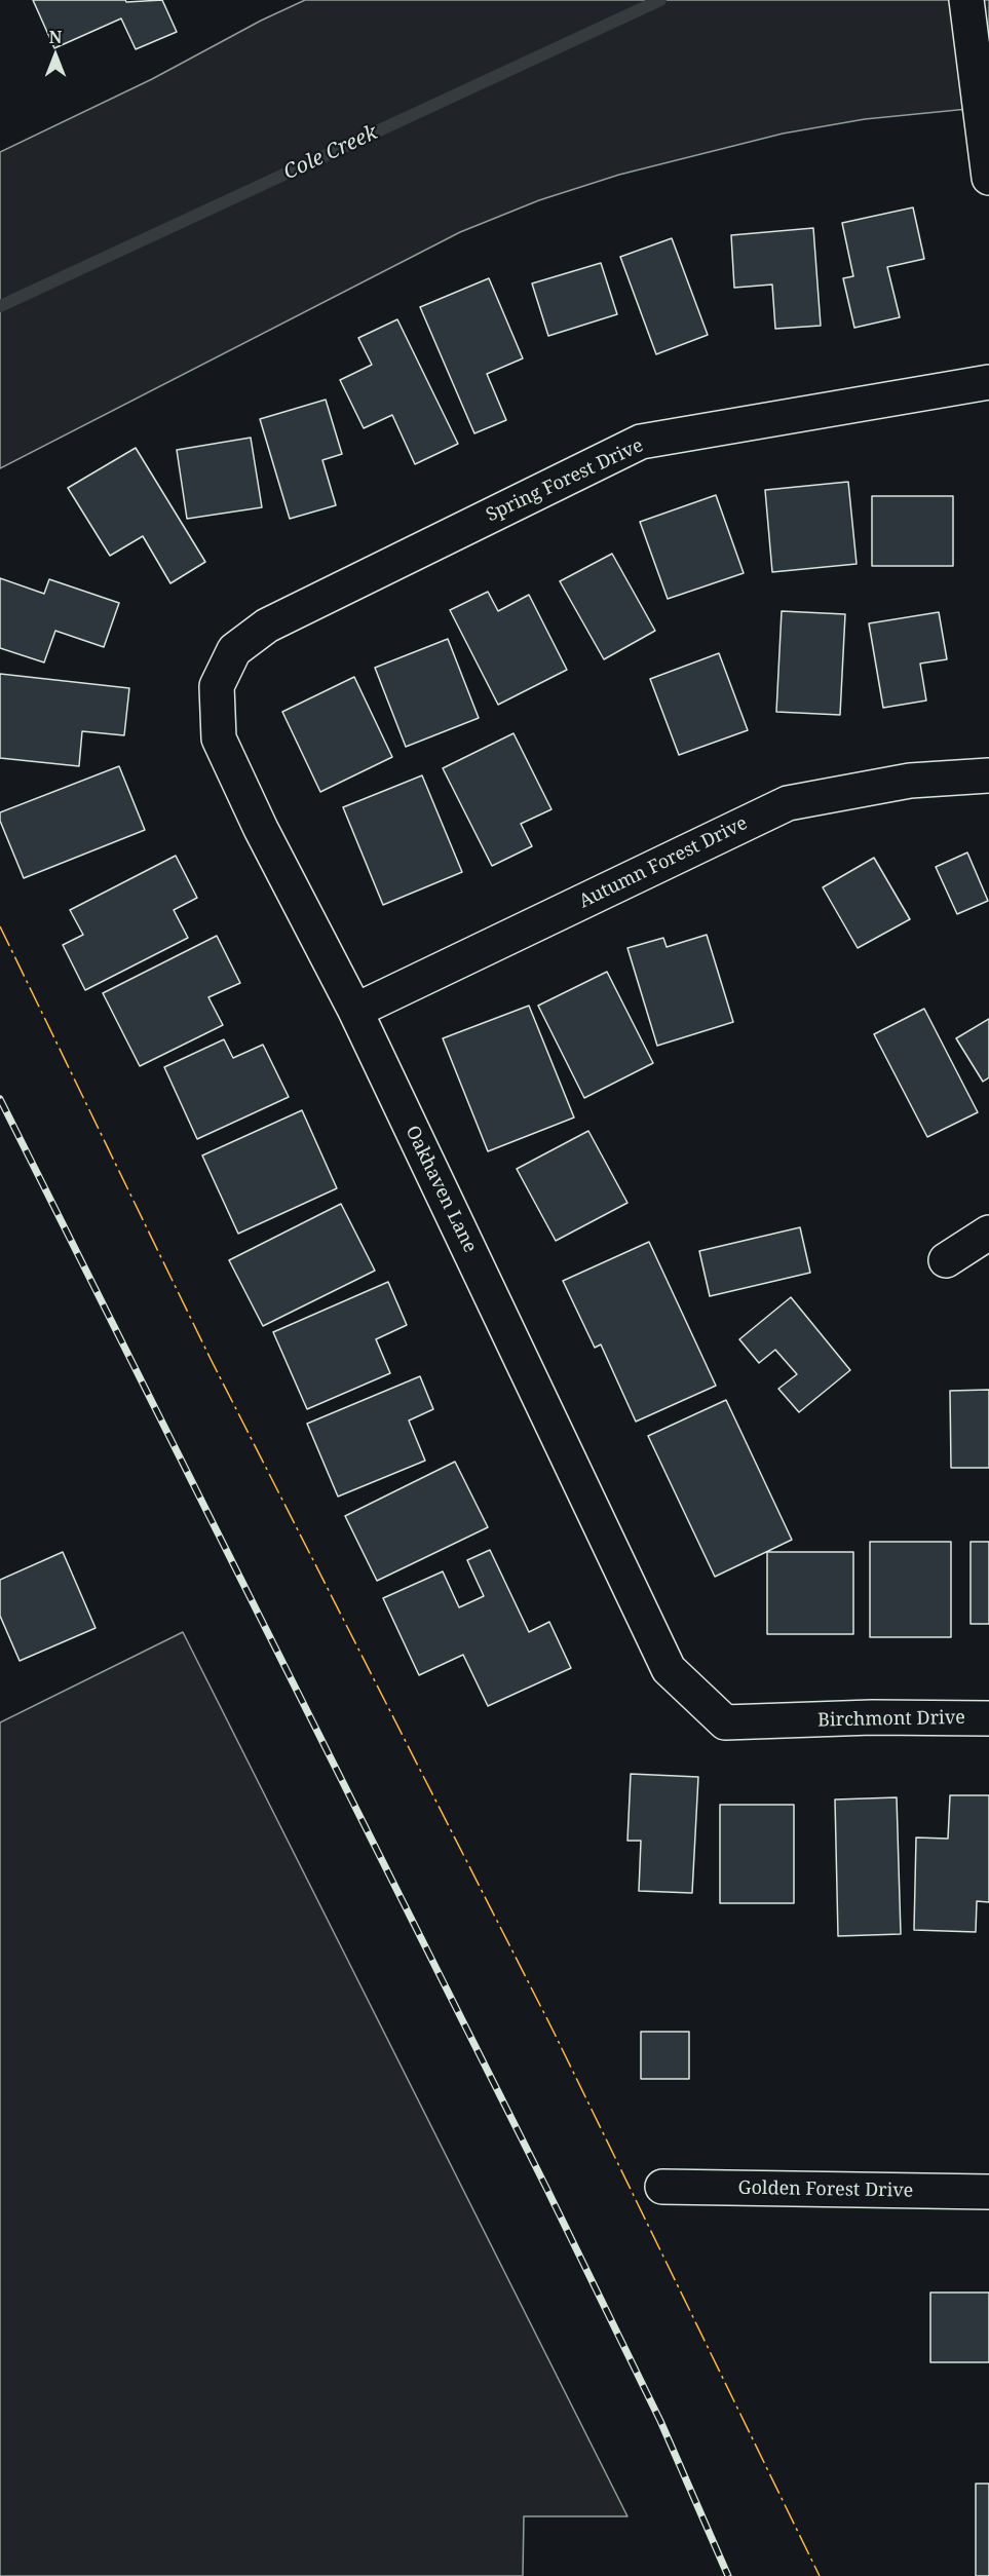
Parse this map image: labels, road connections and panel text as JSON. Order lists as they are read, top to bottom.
{
  "streets": {
    "street": [
      "Spring Forest Drive",
      "Autumn Forest Drive",
      "Oakhaven Lane",
      "Birchmont Drive",
      "Golden Forest Drive"
    ]
  },
  "crossings": [
    ["Spring Forest Drive", "Oakhaven Lane"],
    ["Autumn Forest Drive", "Oakhaven Lane"],
    ["Oakhaven Lane", "Birchmont Drive"]
  ],
  "water": ["Cole Creek"],
  "north": "top"
}
